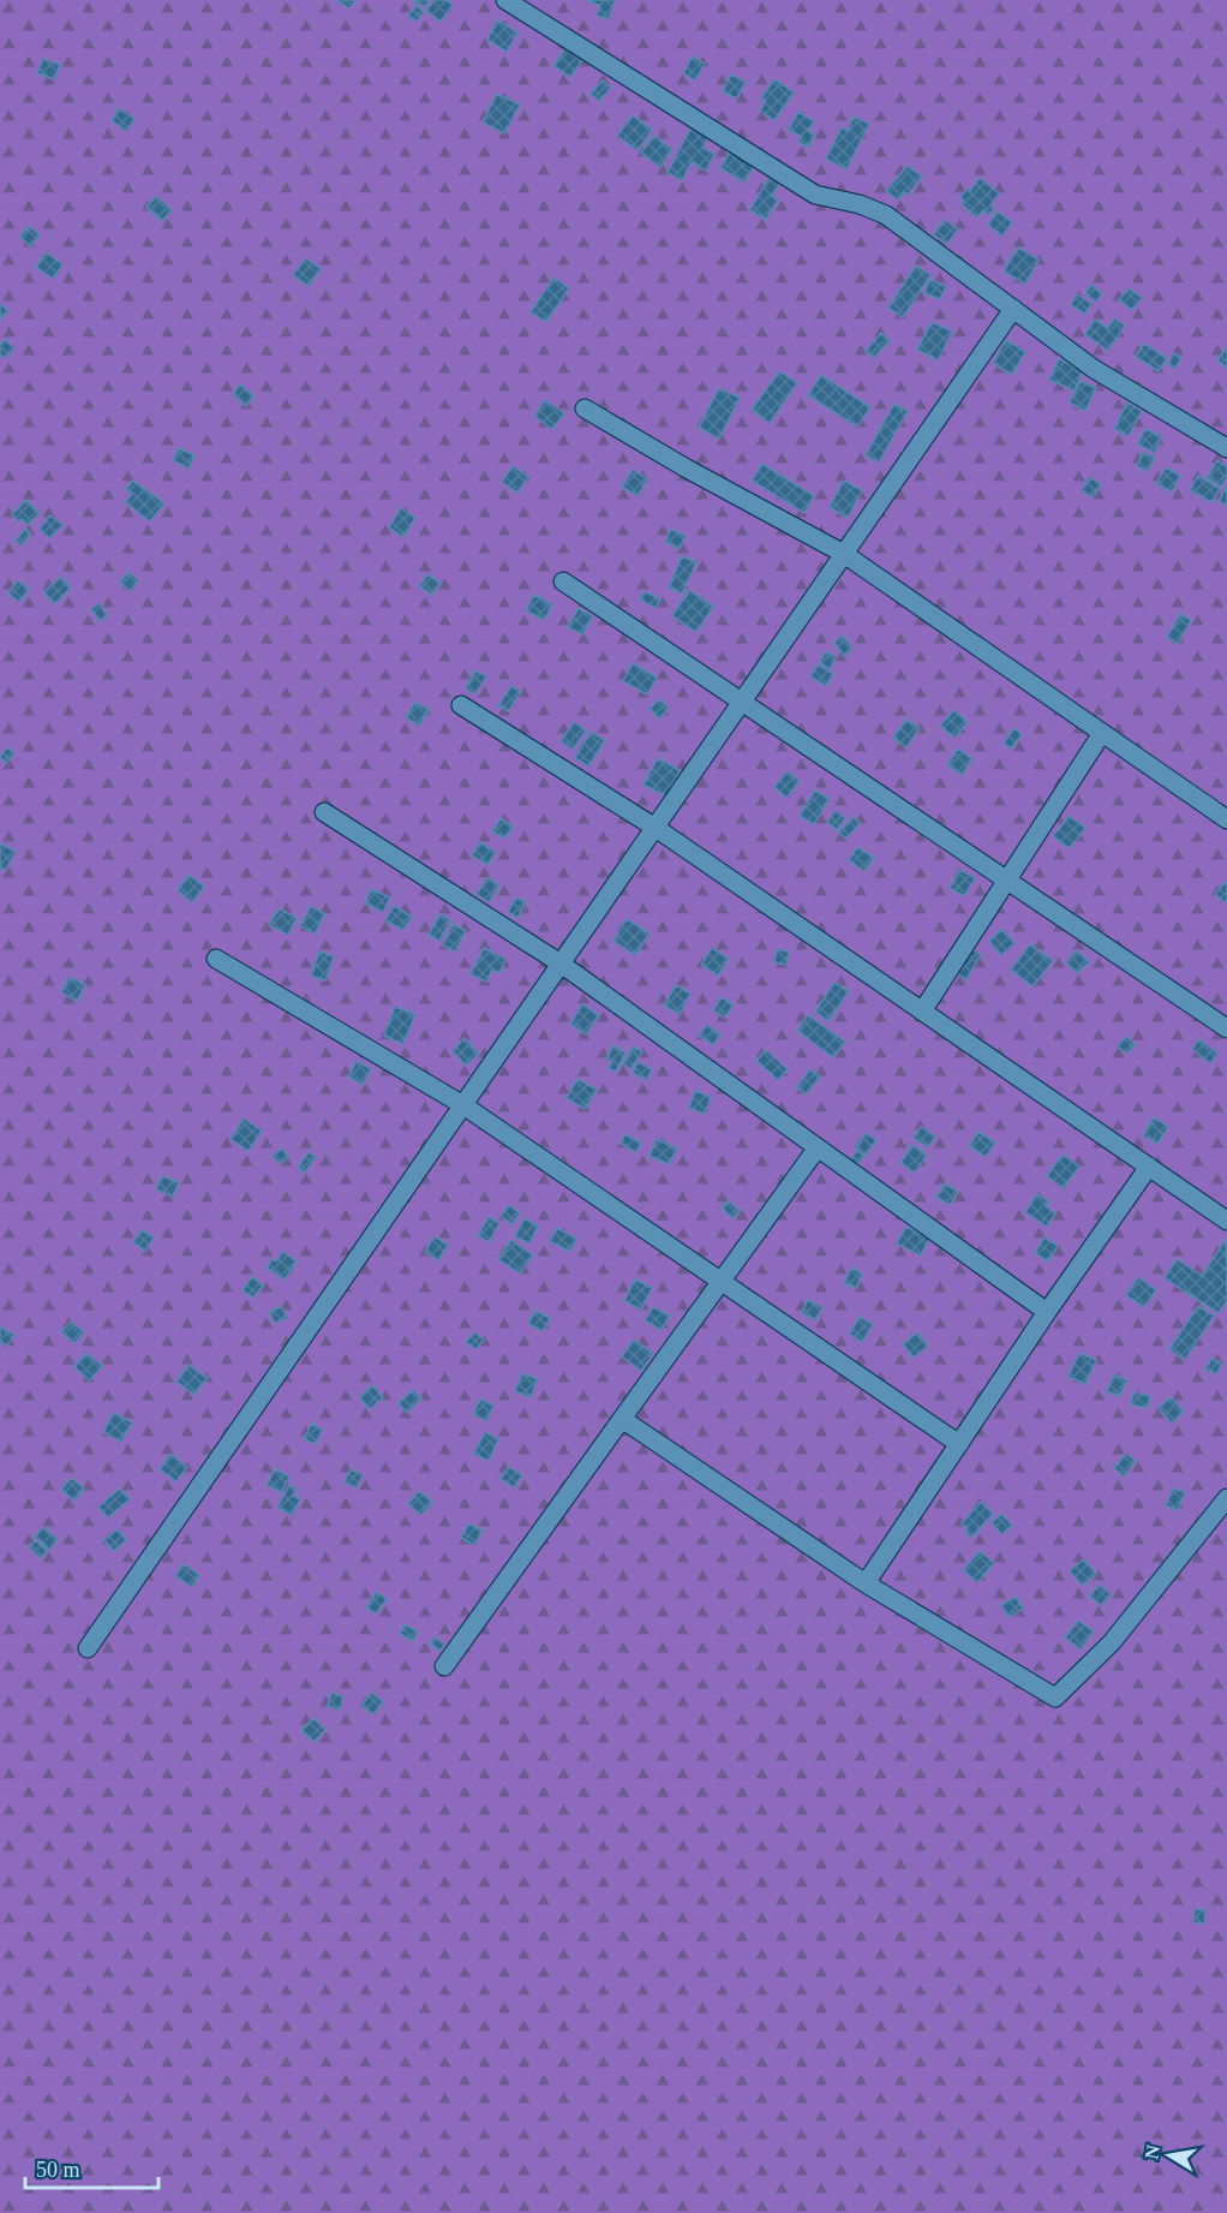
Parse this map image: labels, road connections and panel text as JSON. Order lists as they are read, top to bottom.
{
  "scale_bar": "50 m",
  "north": "left"
}
